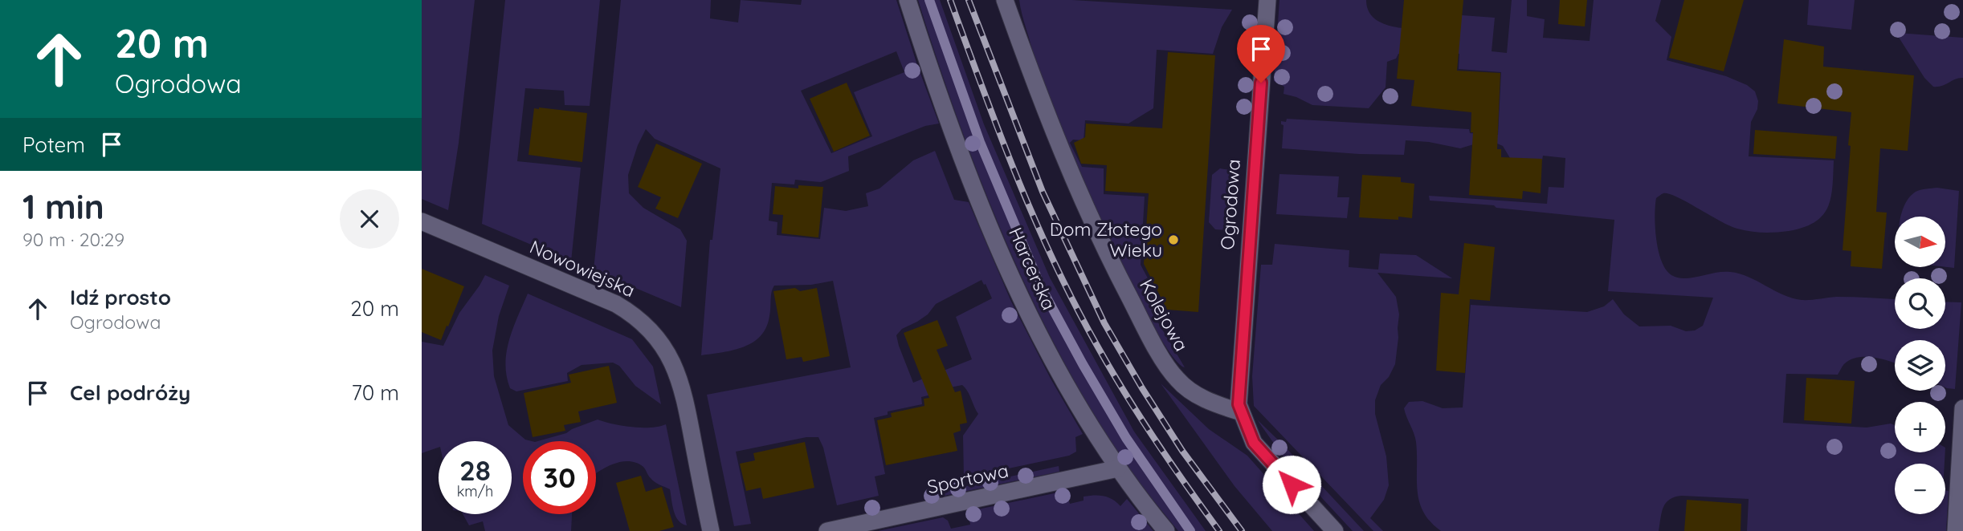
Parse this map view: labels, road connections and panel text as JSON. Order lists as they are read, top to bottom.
{
  "streets": {
    "street": [
      "Ogrodowa",
      "Nowowiejska",
      "Harcerska",
      "Kolejowa",
      "Sportowa"
    ]
  },
  "crossings": [
    ["Ogrodowa", "Kolejowa"],
    ["Harcerska", "Sportowa"]
  ],
  "places": ["Dom Złotego Wieku"],
  "north": "right",
  "page": {
    "turn": ["20 m", "Ogrodowa"],
    "then": "Potem",
    "heading": ["1 min", "90 m · 20:29"],
    "map_buttons": ["+", "−"],
    "list": [
      {
        "name": "Idź prosto",
        "note": "Ogrodowa",
        "value": "20 m"
      },
      {
        "name": "Cel podróży",
        "value": "70 m"
      }
    ],
    "speed": "28 km/h",
    "limit": "30"
  }
}
